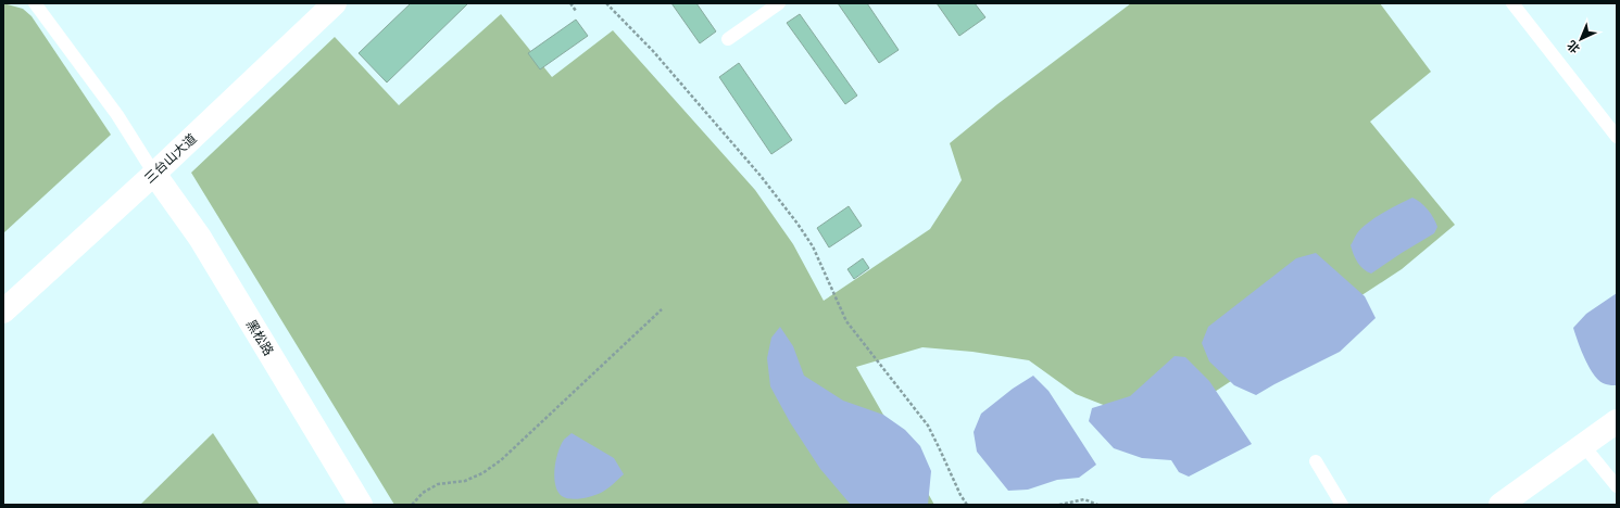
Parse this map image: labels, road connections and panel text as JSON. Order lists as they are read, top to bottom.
{
  "streets": {
    "street": ["三台山大道", "黑松路"]
  },
  "crossings": [
    ["三台山大道", "黑松路"]
  ],
  "north": "bottom left"
}
